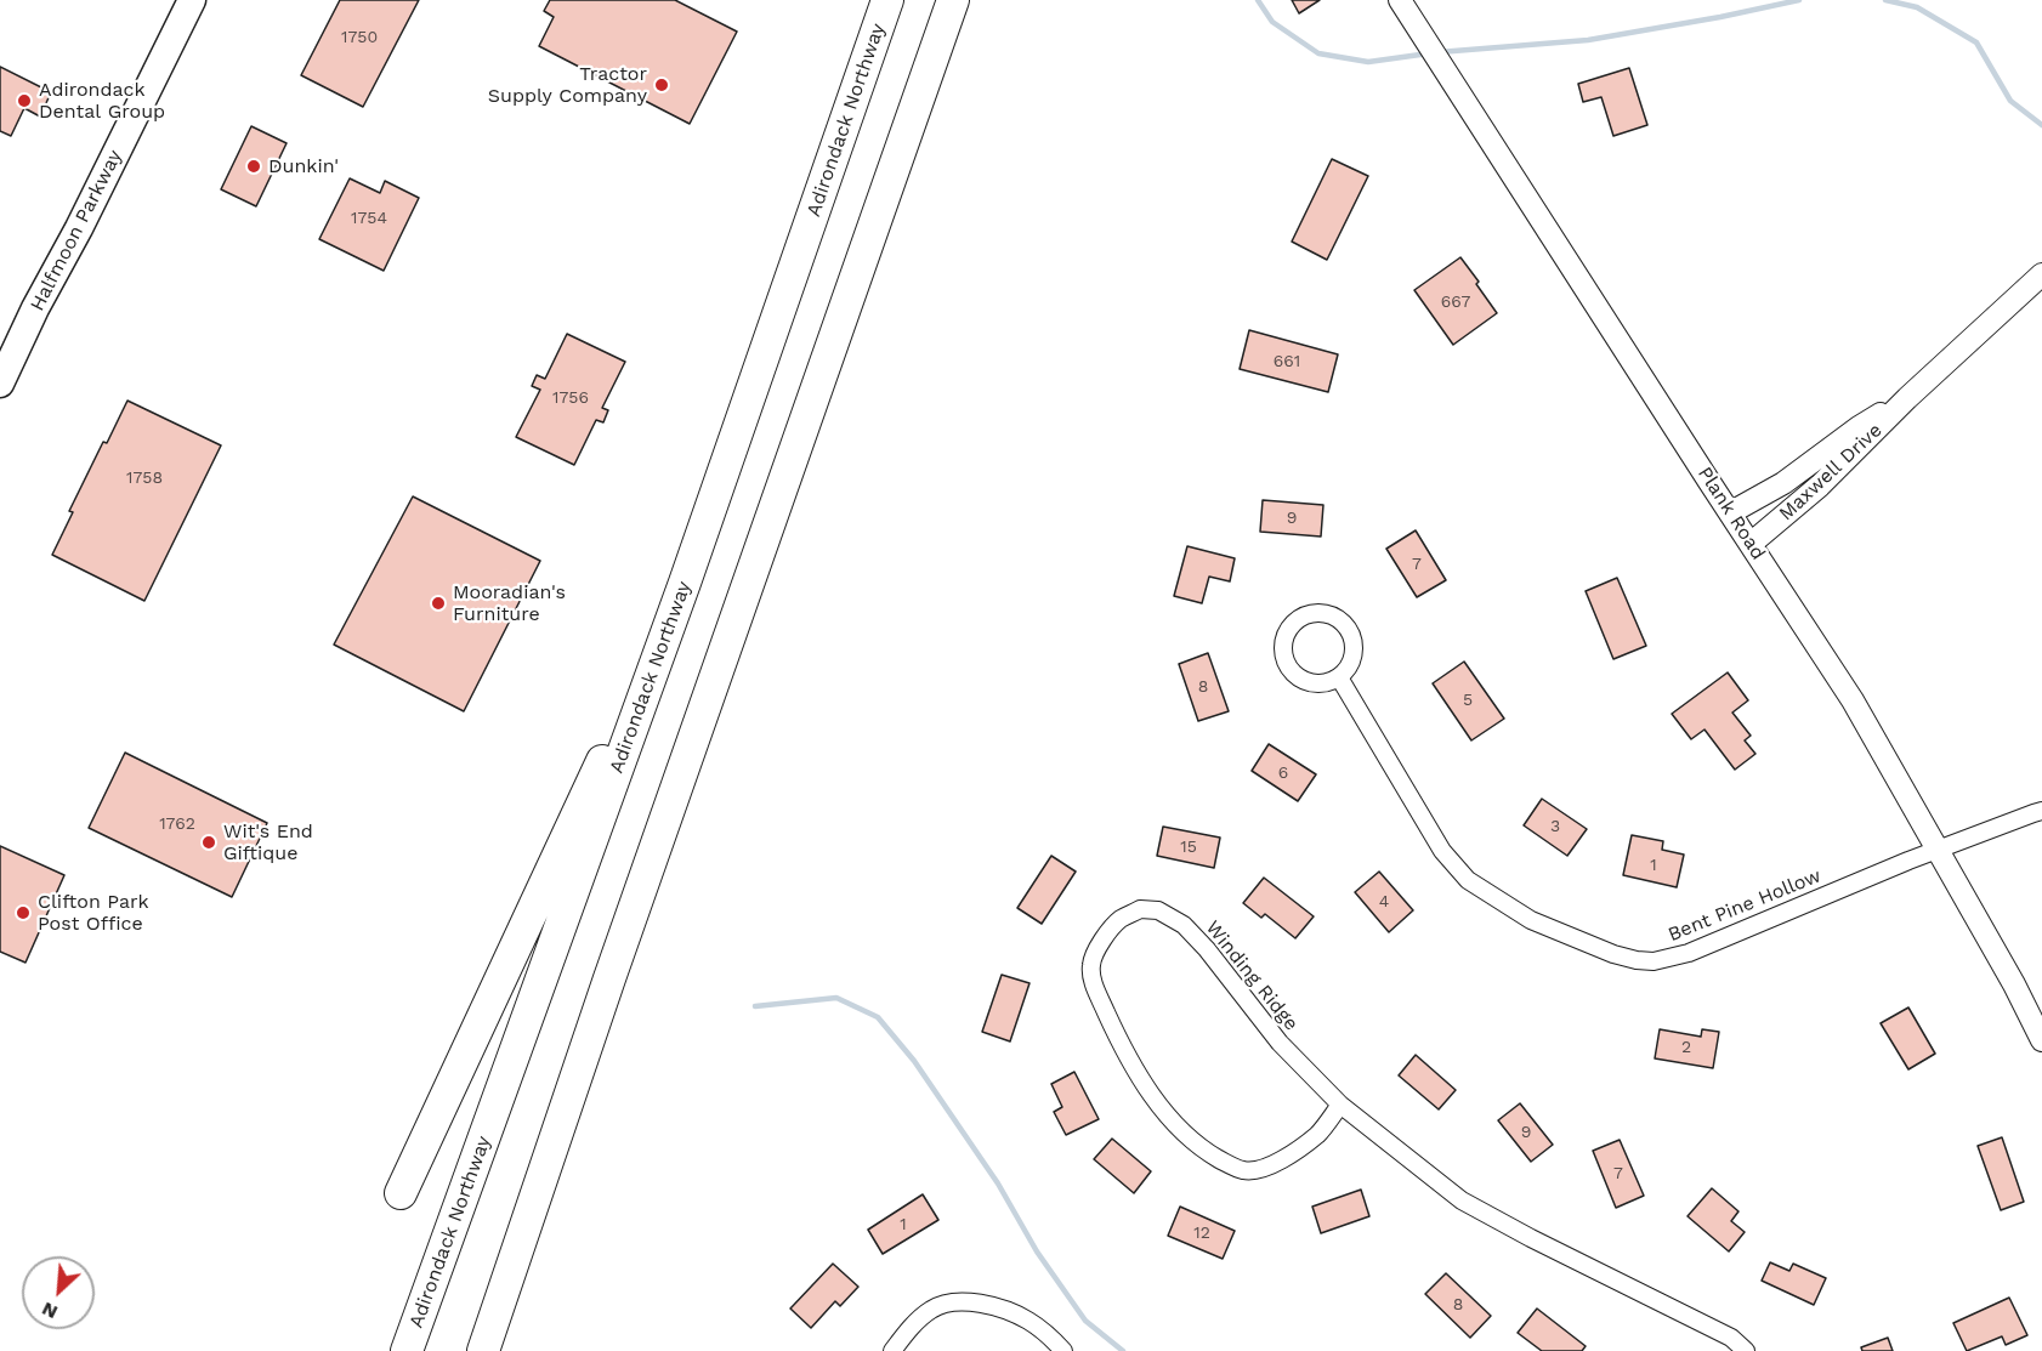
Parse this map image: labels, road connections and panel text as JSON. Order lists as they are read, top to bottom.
{
  "streets": {
    "highway": ["Adirondack Northway"],
    "main road": ["Halfmoon Parkway"],
    "street": [
      "Maxwell Drive",
      "Plank Road",
      "Bent Pine Hollow",
      "Winding Ridge"
    ]
  },
  "crossings": [
    ["Maxwell Drive", "Plank Road"],
    ["Plank Road", "Bent Pine Hollow"]
  ],
  "places": [
    "Tractor Supply Company",
    "Adirondack Dental Group",
    "Dunkin'",
    "Mooradian's Furniture",
    "Wit's End Giftique",
    "Clifton Park Post Office"
  ],
  "house_numbers": [
    "1750",
    "1754",
    "667",
    "661",
    "1756",
    "1758",
    "9",
    "7",
    "8",
    "5",
    "6",
    "1762",
    "3",
    "15",
    "1",
    "4",
    "2",
    "9",
    "7",
    "1",
    "12",
    "8"
  ],
  "north": "bottom left"
}
